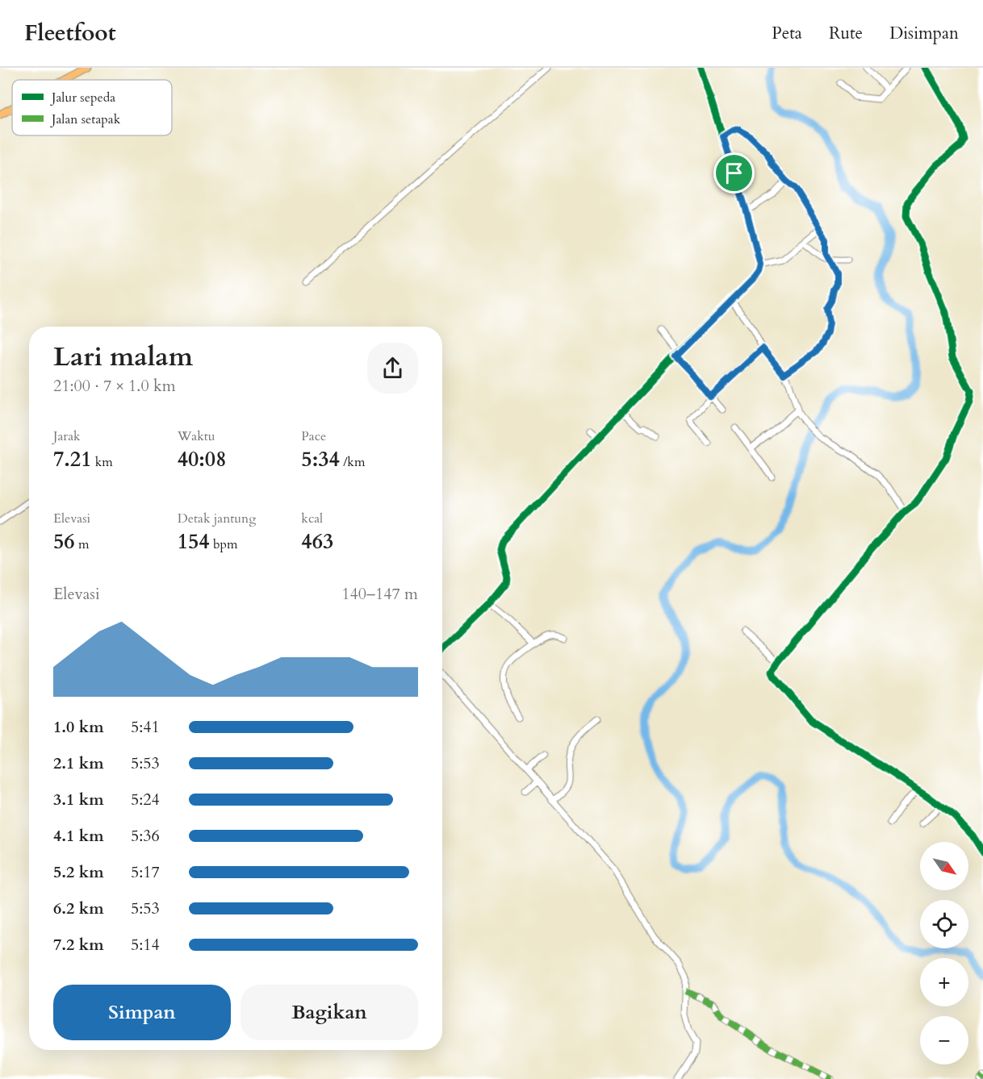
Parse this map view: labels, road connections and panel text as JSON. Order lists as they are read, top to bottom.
{
  "legend": ["Jalur sepeda", "Jalan setapak"],
  "north": "bottom right",
  "page": {
    "header": "Fleetfoot",
    "nav": ["Peta", "Rute", "Disimpan"],
    "heading": ["Lari malam", "21:00 · 7 × 1.0 km"],
    "stats": [
      ["Jarak", "7.21 km"],
      ["Waktu", "40:08"],
      ["Pace", "5:34 /km"],
      ["Elevasi", "56 m"],
      ["Detak jantung", "154 bpm"],
      ["kcal", "463"]
    ],
    "chart": ["Elevasi", "140–147 m"],
    "list": [
      {
        "name": "1.0 km",
        "note": "5:41"
      },
      {
        "name": "2.1 km",
        "note": "5:53"
      },
      {
        "name": "3.1 km",
        "note": "5:24"
      },
      {
        "name": "4.1 km",
        "note": "5:36"
      },
      {
        "name": "5.2 km",
        "note": "5:17"
      },
      {
        "name": "6.2 km",
        "note": "5:53"
      },
      {
        "name": "7.2 km",
        "note": "5:14"
      }
    ],
    "map_buttons": ["+", "−"],
    "buttons": ["Simpan", "Bagikan"]
  }
}
